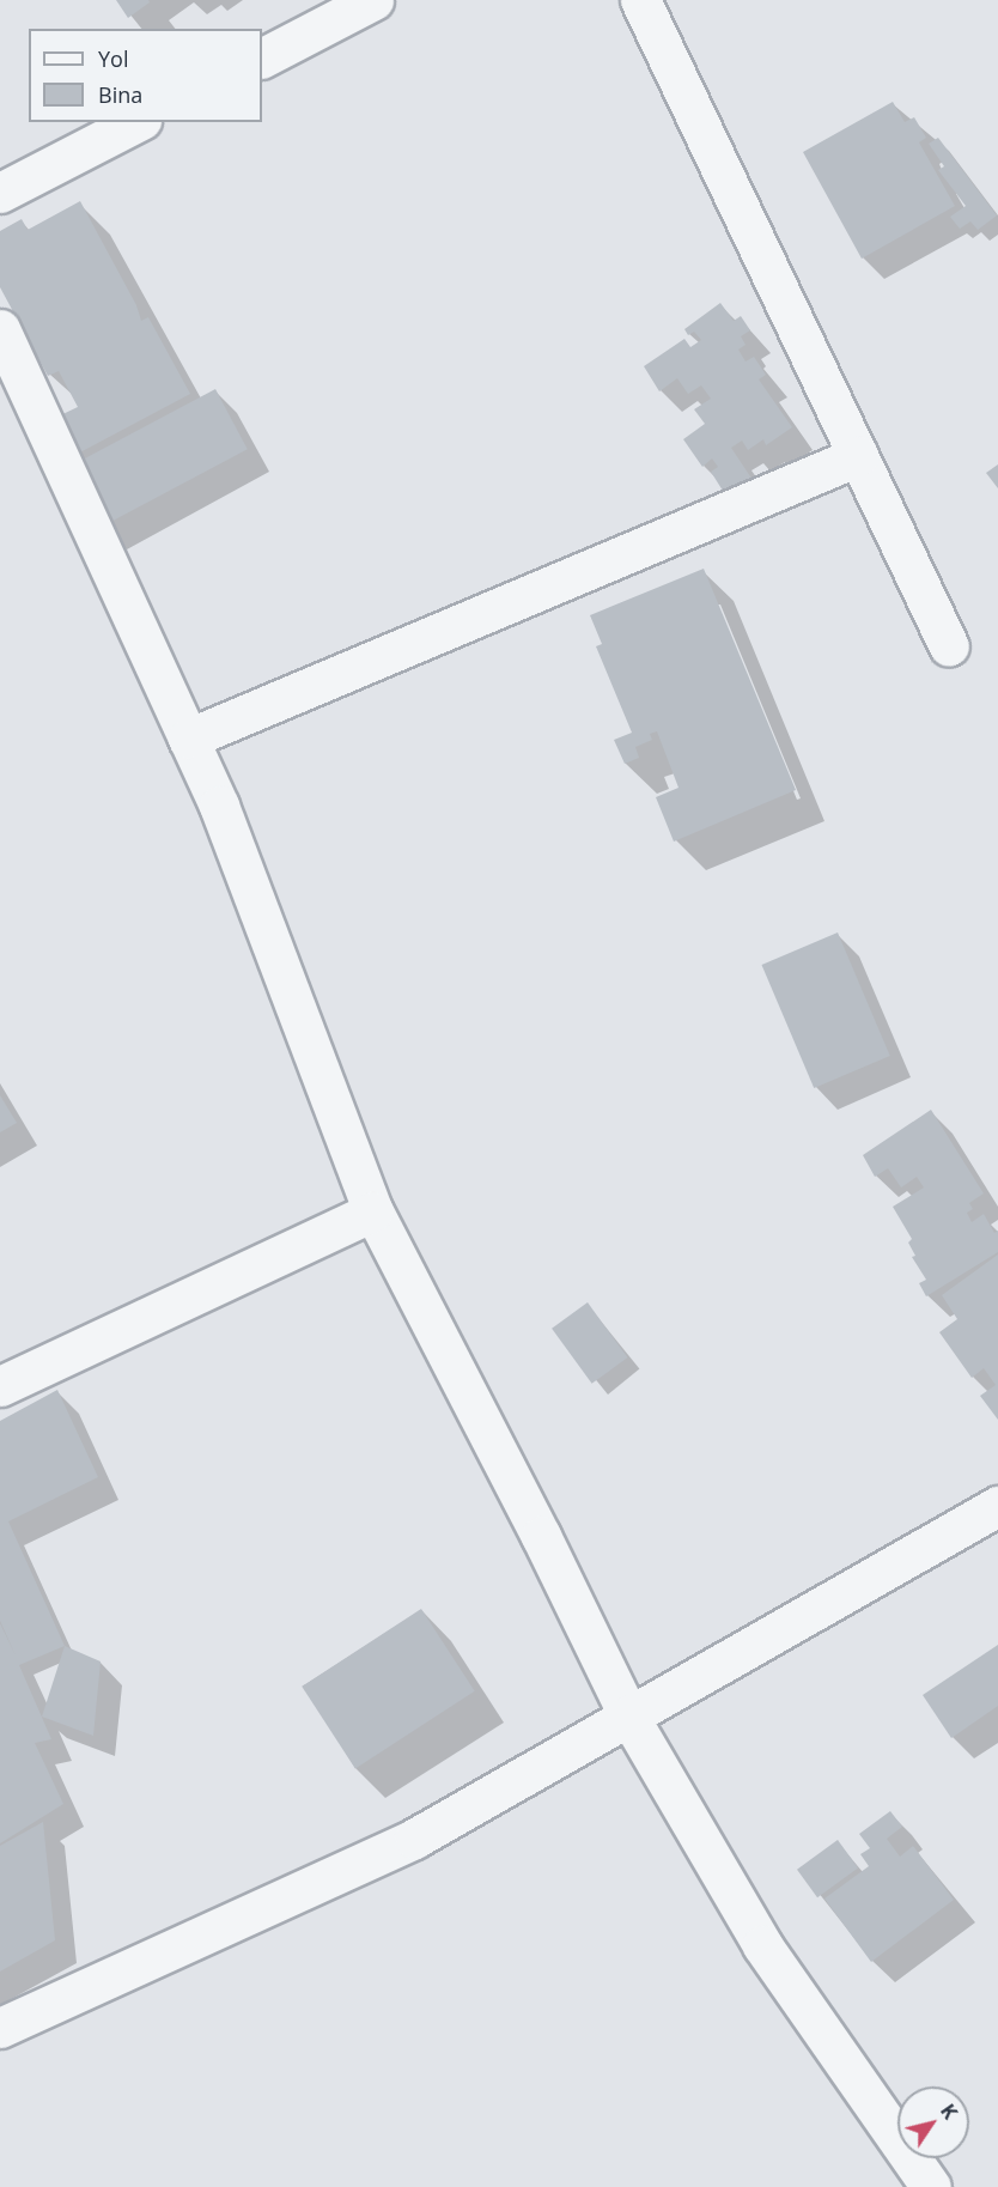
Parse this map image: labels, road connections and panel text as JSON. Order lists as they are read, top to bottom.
{
  "legend": ["Yol", "Bina"],
  "north": "top right"
}
